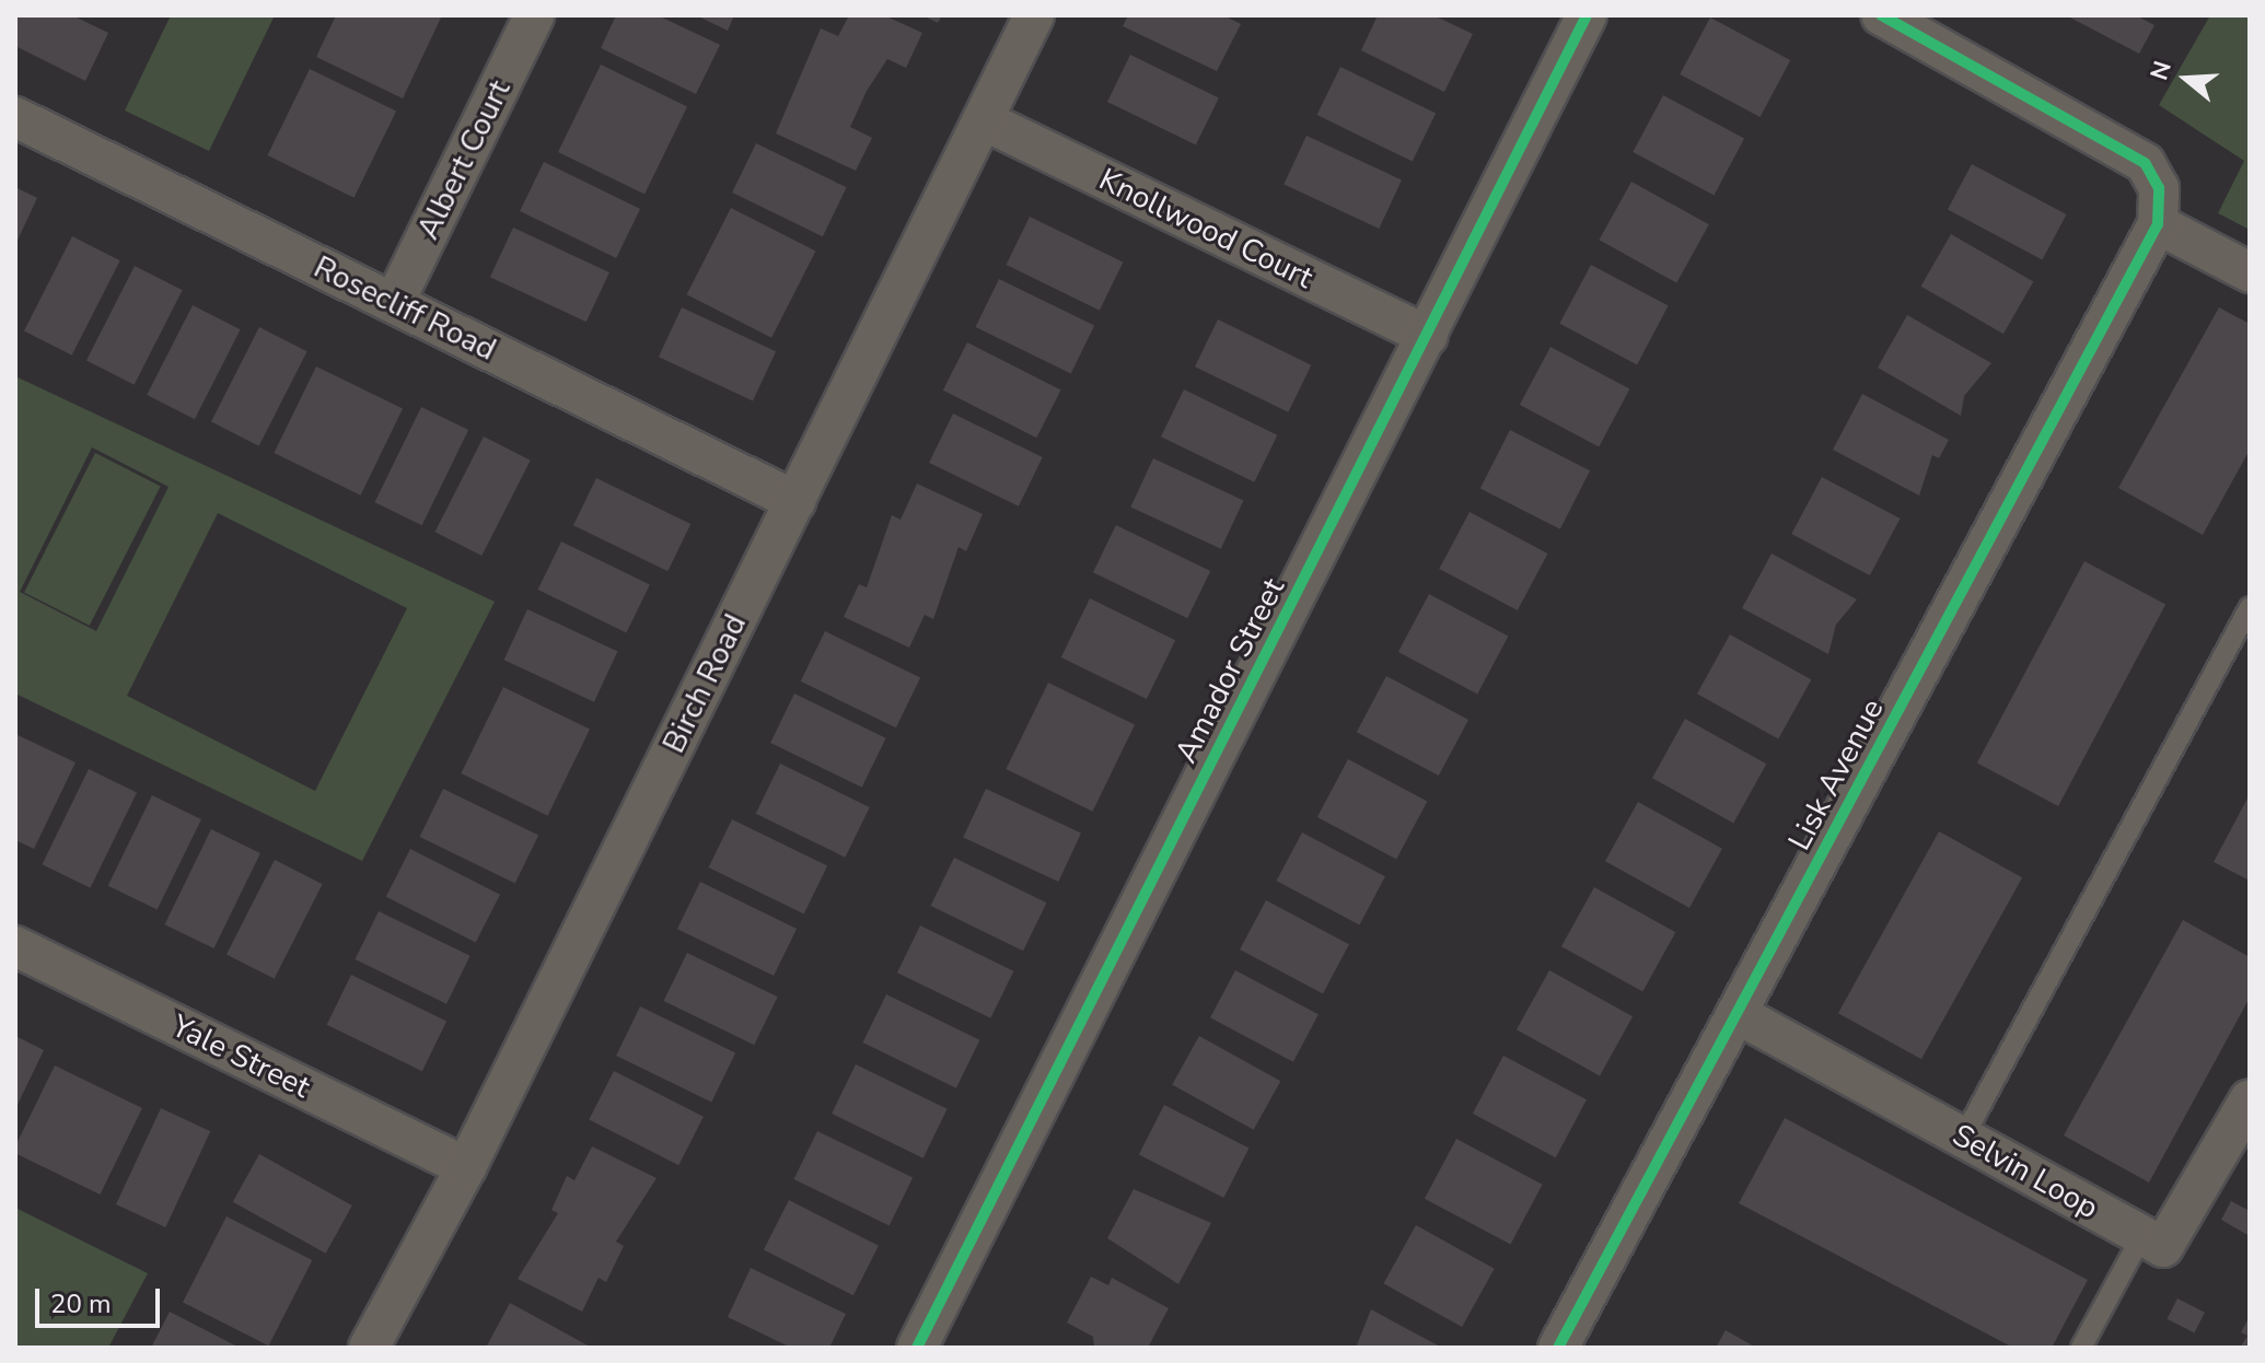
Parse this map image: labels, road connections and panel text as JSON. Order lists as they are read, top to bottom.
{
  "streets": {
    "street": [
      "Albert Court",
      "Knollwood Court",
      "Rosecliff Road",
      "Amador Street",
      "Birch Road",
      "Lisk Avenue",
      "Yale Street",
      "Selvin Loop"
    ]
  },
  "crossings": [
    ["Albert Court", "Rosecliff Road"],
    ["Knollwood Court", "Amador Street"],
    ["Knollwood Court", "Birch Road"],
    ["Rosecliff Road", "Birch Road"],
    ["Birch Road", "Yale Street"],
    ["Lisk Avenue", "Selvin Loop"]
  ],
  "scale_bar": "20 m",
  "north": "left"
}
